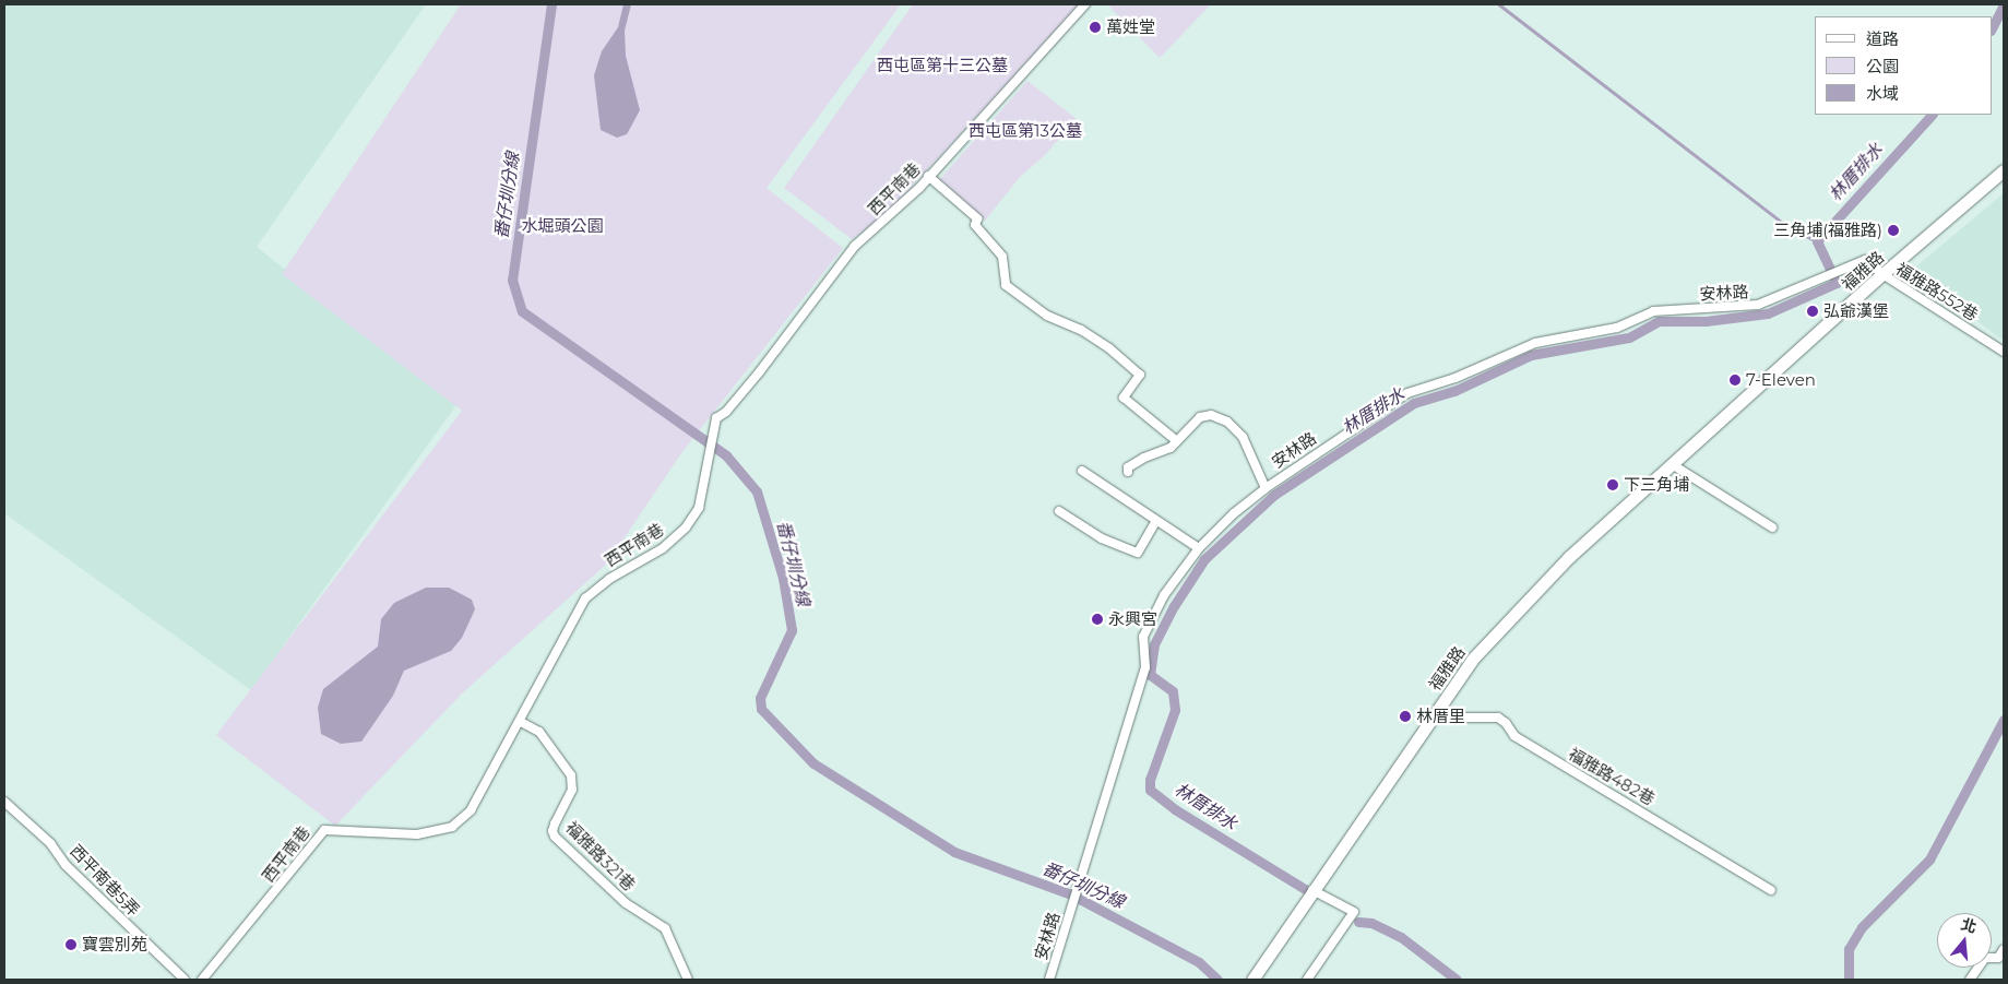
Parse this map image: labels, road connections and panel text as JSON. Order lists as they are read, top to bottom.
{
  "streets": {
    "main road": ["福雅路"],
    "street": [
      "西平南巷",
      "福雅路552巷",
      "安林路",
      "福雅路482巷",
      "福雅路321巷",
      "西平南巷5弄"
    ]
  },
  "crossings": [
    ["西平南巷", "福雅路321巷"],
    ["福雅路", "福雅路552巷"],
    ["福雅路", "安林路"],
    ["福雅路", "福雅路482巷"],
    ["福雅路552巷", "安林路"]
  ],
  "water": ["林厝排水", "番仔圳分線"],
  "parks": ["西屯區第十三公墓", "西屯區第13公墓", "水堀頭公園"],
  "places": [
    "萬姓堂",
    "三角埔(福雅路)",
    "弘爺漢堡",
    "7-Eleven",
    "下三角埔",
    "永興宮",
    "林厝里",
    "寶雲別苑"
  ],
  "legend": ["道路", "公園", "水域"],
  "north": "top"
}
